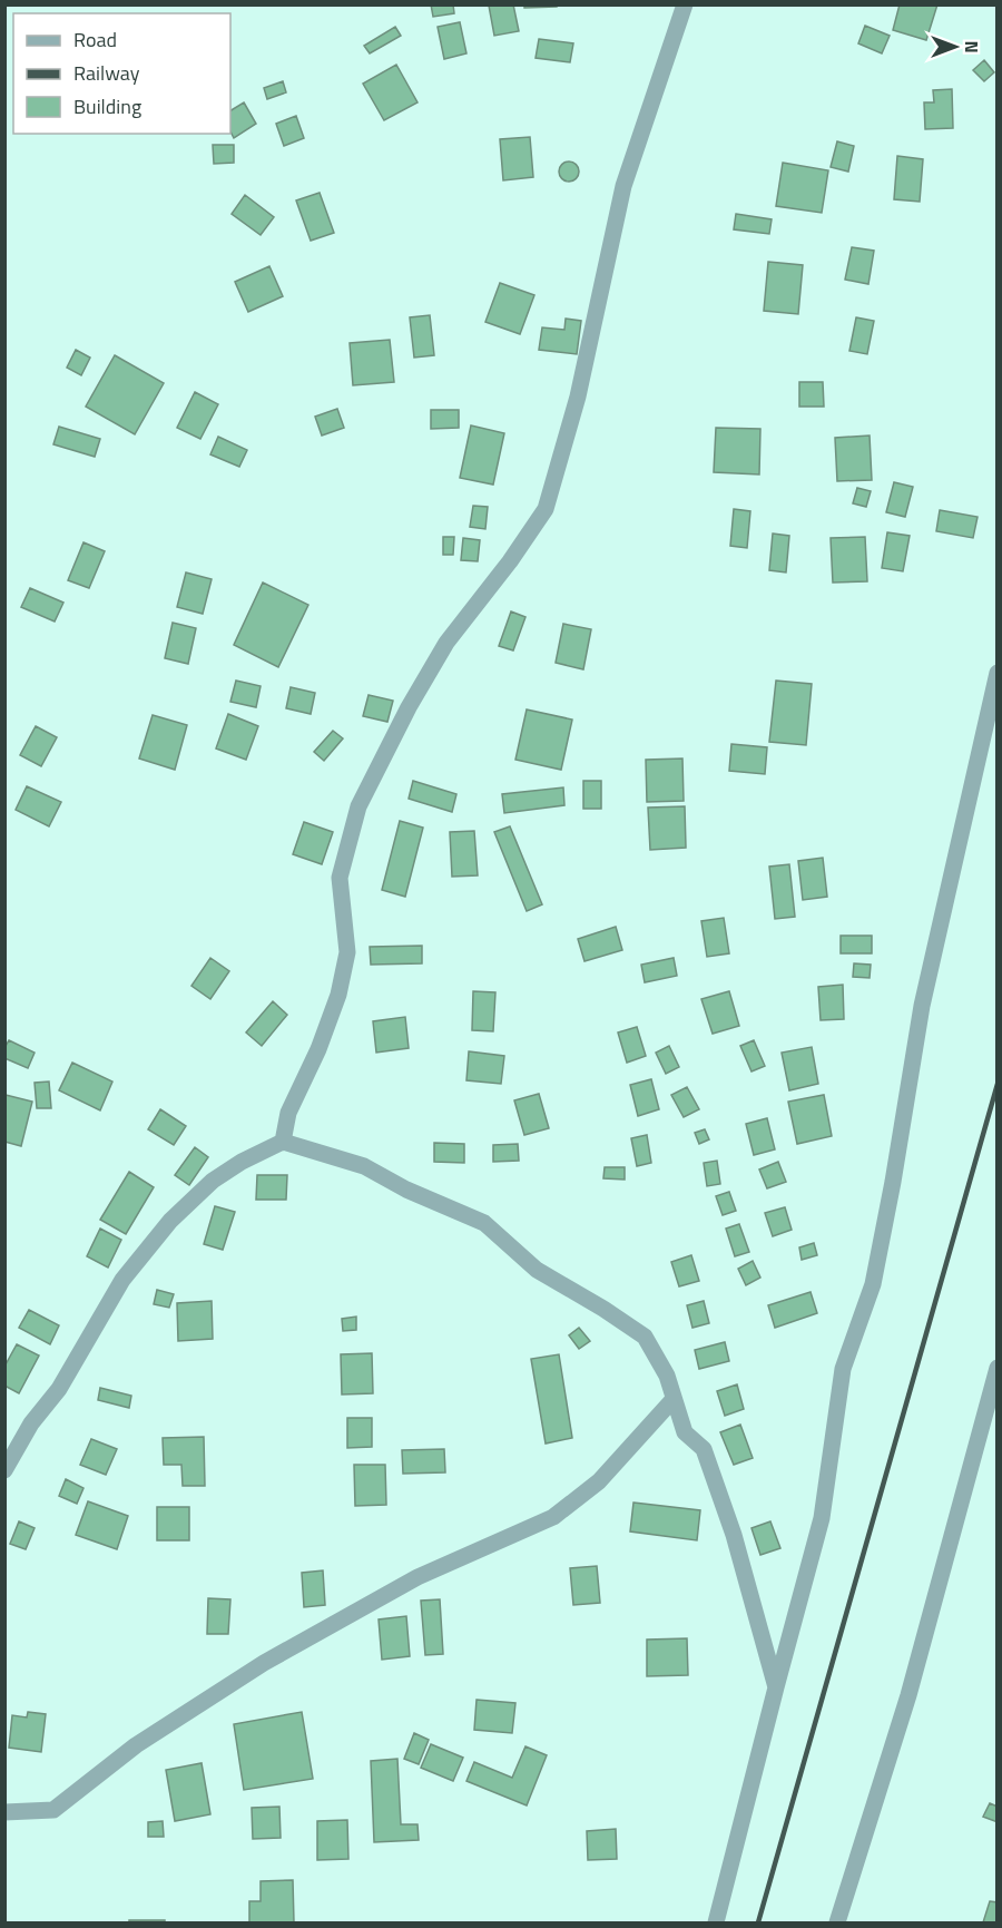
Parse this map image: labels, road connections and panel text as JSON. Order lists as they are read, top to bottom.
{
  "legend": ["Road", "Railway", "Building"],
  "north": "right"
}
